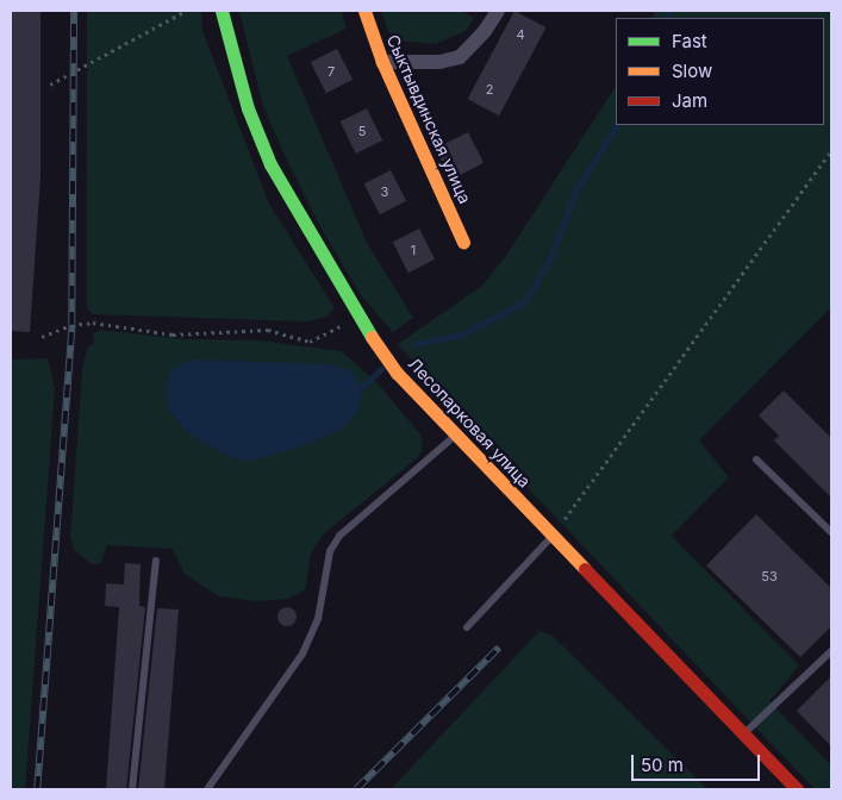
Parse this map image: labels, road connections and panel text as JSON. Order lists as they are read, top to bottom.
{
  "streets": {
    "street": ["Сыктывдинская улица", "Лесопарковая улица"]
  },
  "house_numbers": [
    "4",
    "7",
    "2",
    "5",
    "3",
    "1",
    "53"
  ],
  "legend": ["Fast", "Slow", "Jam"],
  "scale_bar": "50 m"
}
